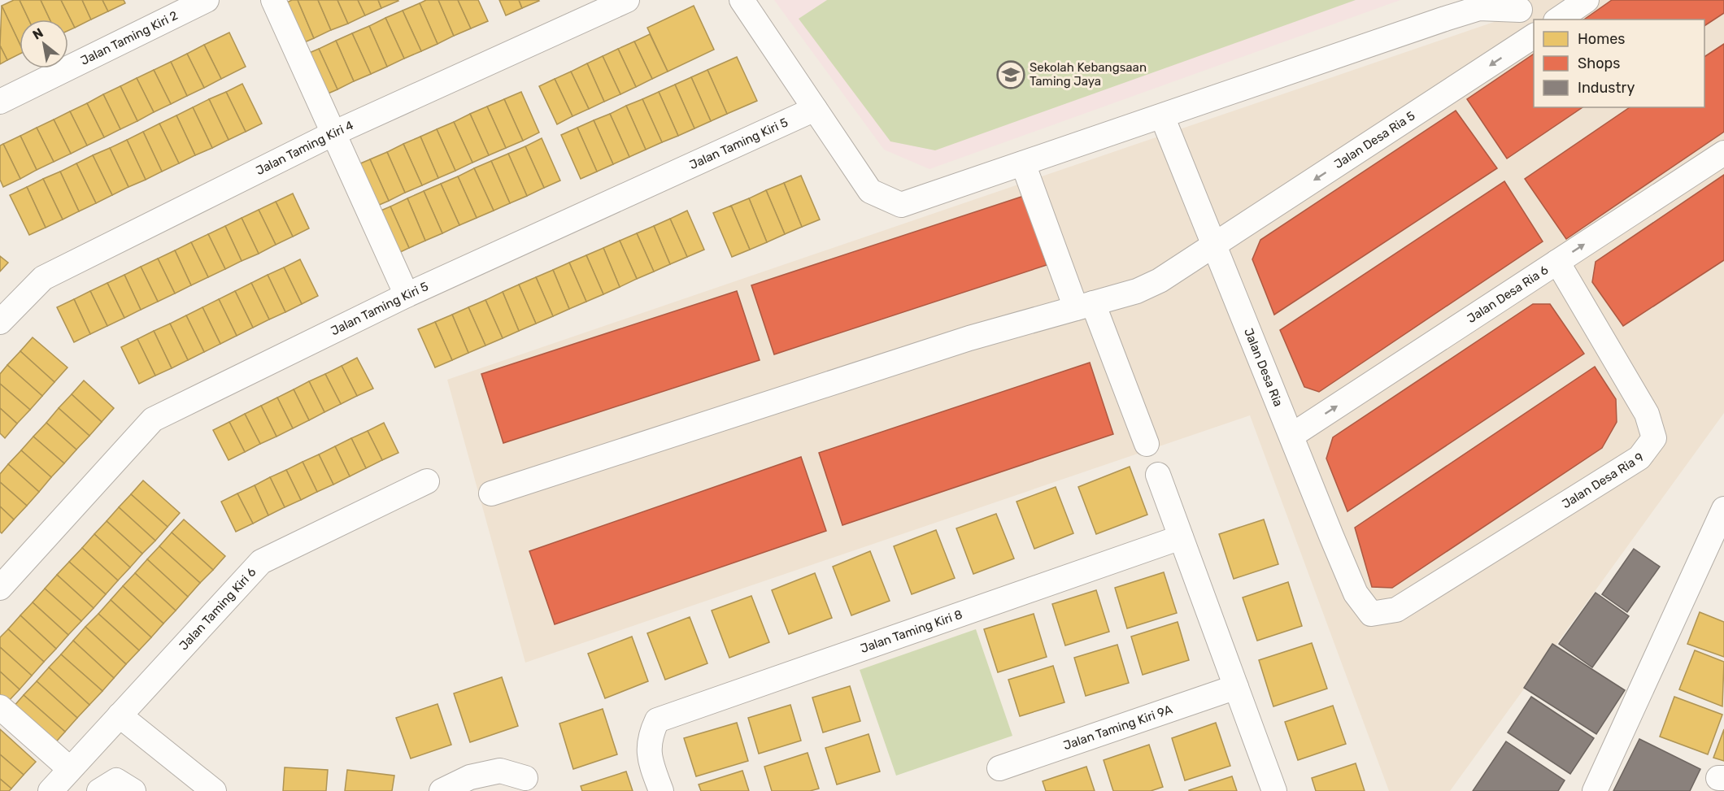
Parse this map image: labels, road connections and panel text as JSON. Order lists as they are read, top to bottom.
{
  "streets": {
    "street": [
      "Jalan Taming Kiri 2",
      "Jalan Desa Ria 5",
      "Jalan Taming Kiri 5",
      "Jalan Taming Kiri 4",
      "Jalan Desa Ria 6",
      "Jalan Desa Ria",
      "Jalan Desa Ria 9",
      "Jalan Taming Kiri 6",
      "Jalan Taming Kiri 8",
      "Jalan Taming Kiri 9A"
    ]
  },
  "crossings": [
    ["Jalan Desa Ria 5", "Jalan Desa Ria"],
    ["Jalan Desa Ria 6", "Jalan Desa Ria"],
    ["Jalan Desa Ria 6", "Jalan Desa Ria 9"],
    ["Jalan Desa Ria", "Jalan Desa Ria 9"]
  ],
  "one_way": ["Jalan Desa Ria 6"],
  "places": {
    "school or university": ["Sekolah Kebangsaan Taming Jaya"]
  },
  "legend": ["Homes", "Shops", "Industry"],
  "north": "top left"
}
